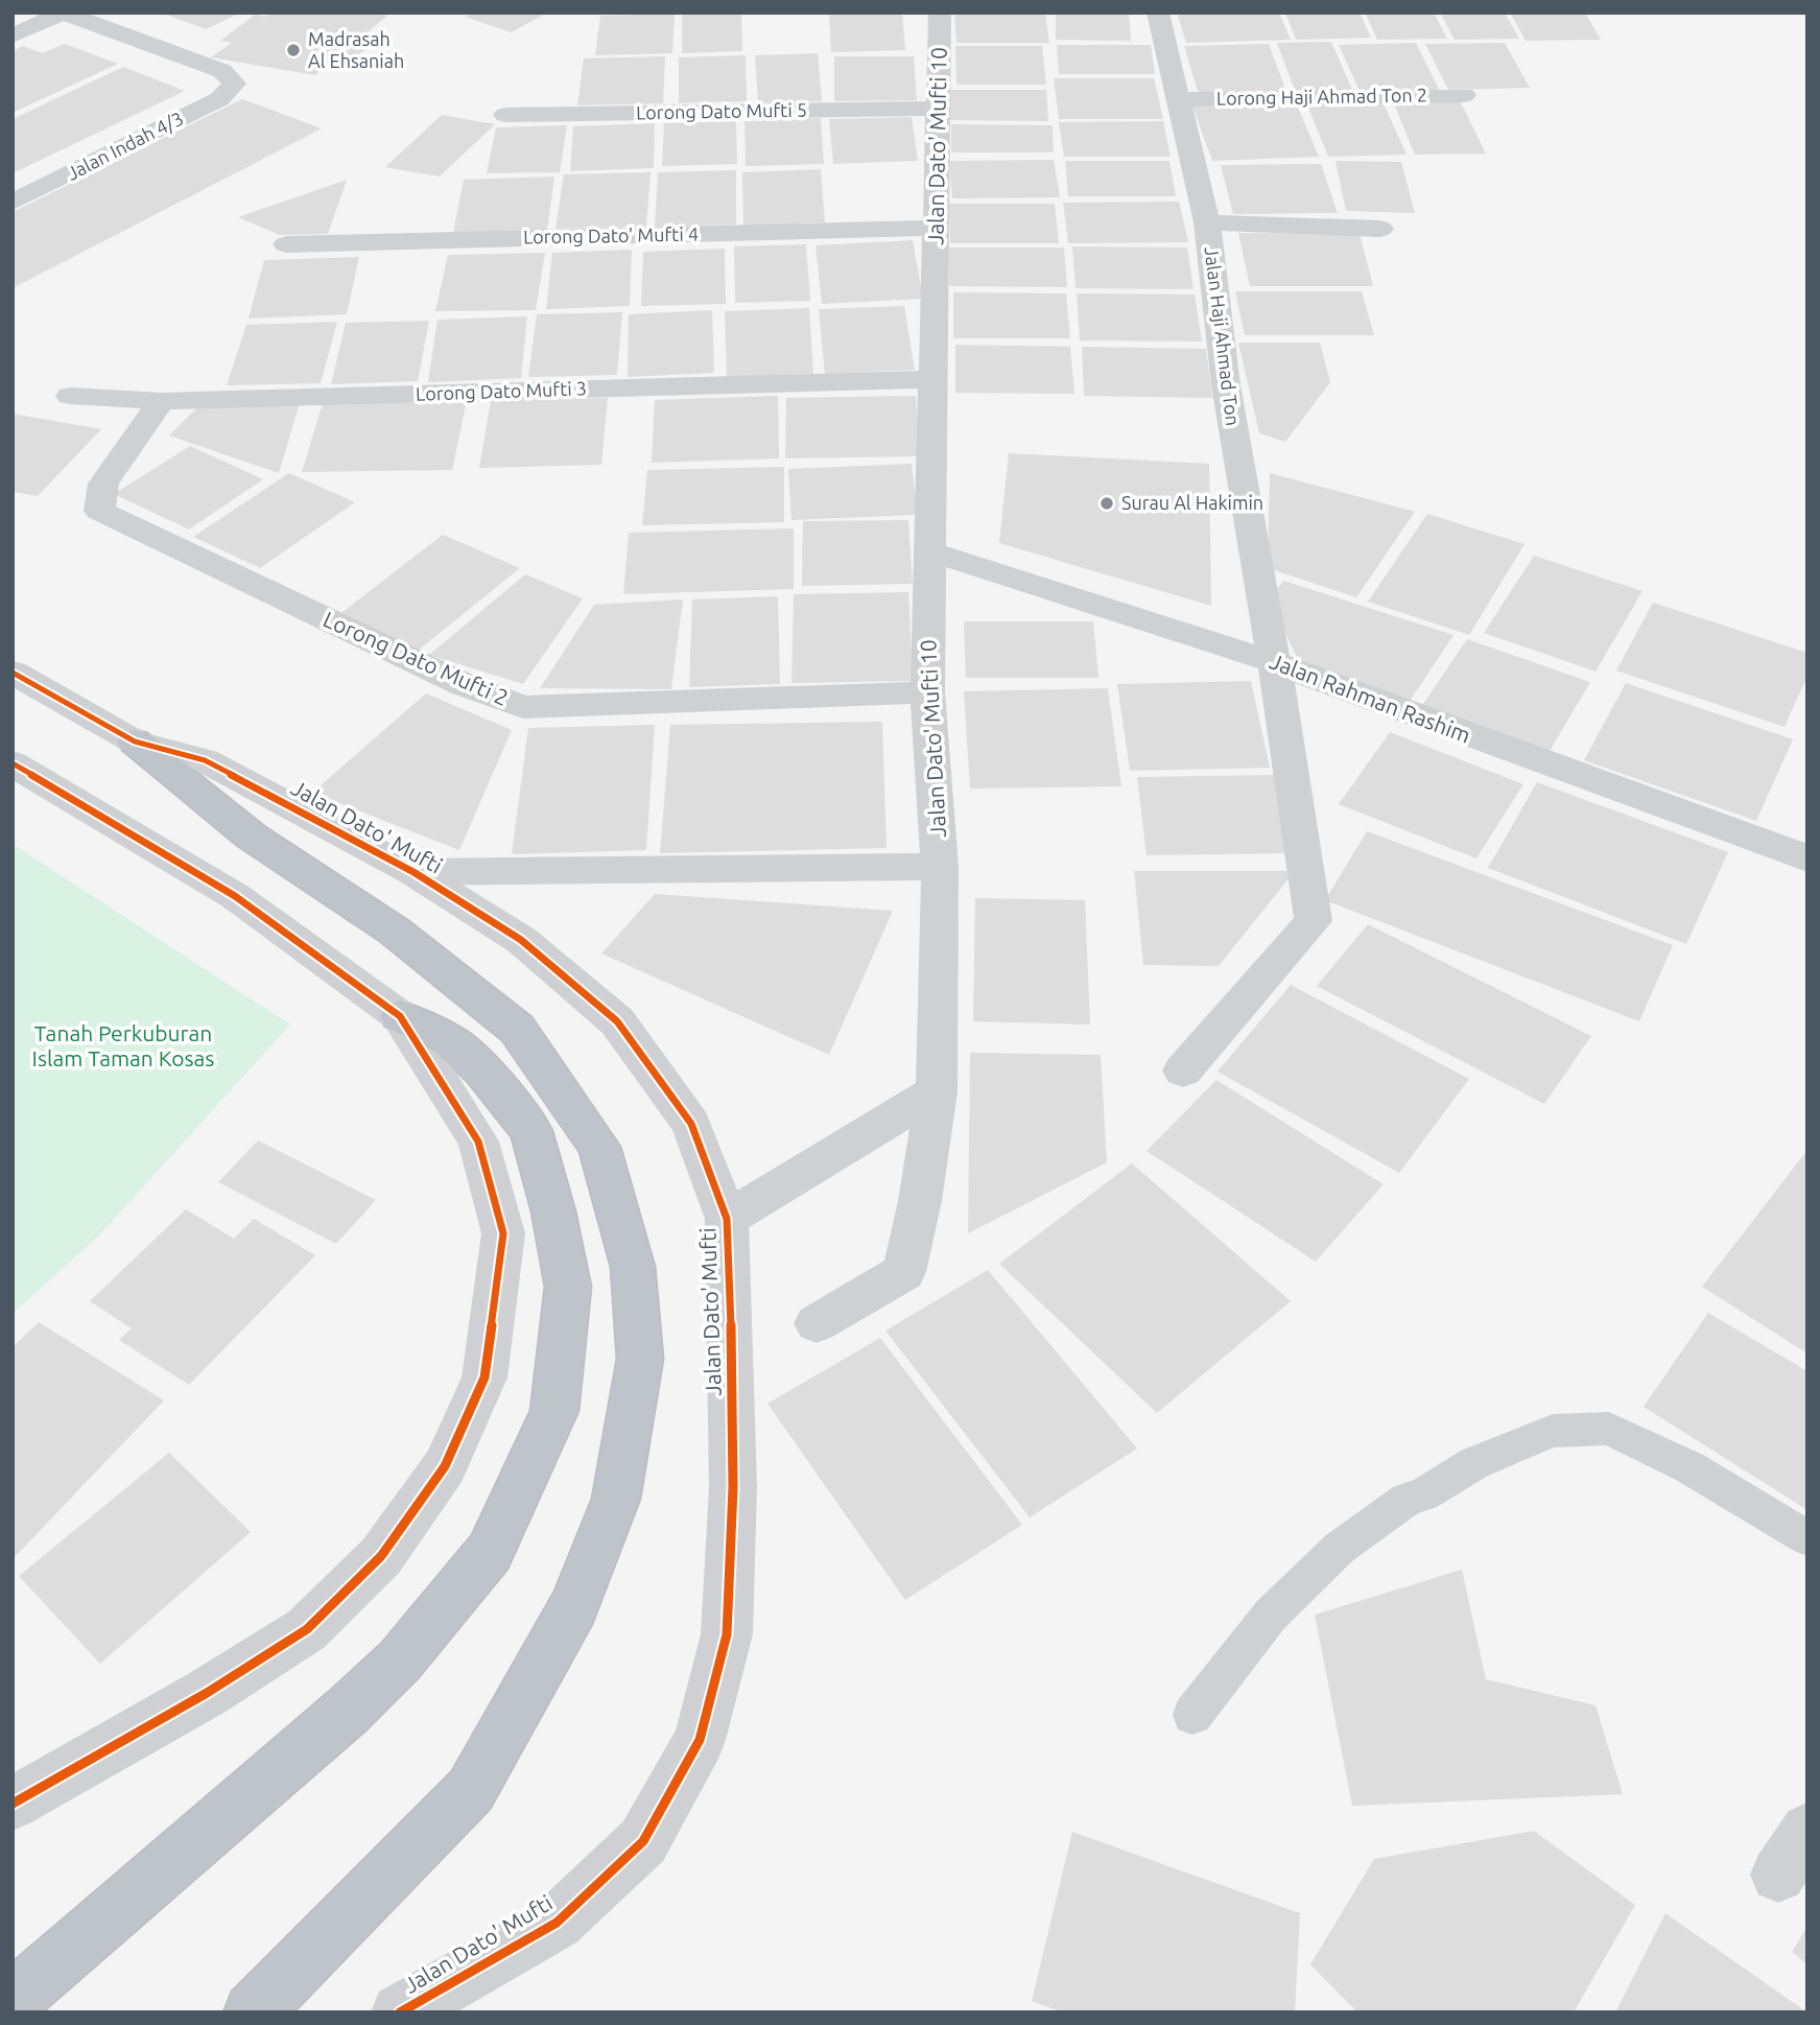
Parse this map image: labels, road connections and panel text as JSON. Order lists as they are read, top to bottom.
{
  "streets": {
    "street": [
      "Lorong Haji Ahmad Ton 2",
      "Lorong Dato Mufti 5",
      "Jalan Indah 4/3",
      "Jalan Dato' Mufti 10",
      "Lorong Dato' Mufti 4",
      "Jalan Haji Ahmad Ton",
      "Lorong Dato Mufti 3",
      "Lorong Dato Mufti 2",
      "Jalan Rahman Rashim",
      "Jalan Dato' Mufti"
    ]
  },
  "crossings": [
    ["Lorong Haji Ahmad Ton 2", "Jalan Haji Ahmad Ton"],
    ["Lorong Dato Mufti 5", "Jalan Dato' Mufti 10"],
    ["Jalan Dato' Mufti 10", "Lorong Dato' Mufti 4"],
    ["Jalan Dato' Mufti 10", "Lorong Dato Mufti 3"],
    ["Jalan Dato' Mufti 10", "Lorong Dato Mufti 2"],
    ["Jalan Dato' Mufti 10", "Jalan Rahman Rashim"],
    ["Jalan Dato' Mufti 10", "Jalan Dato' Mufti"],
    ["Jalan Haji Ahmad Ton", "Jalan Rahman Rashim"],
    ["Lorong Dato Mufti 3", "Lorong Dato Mufti 2"]
  ],
  "parks": ["Tanah Perkuburan Islam Taman Kosas"],
  "places": ["Madrasah Al Ehsaniah", "Surau Al Hakimin"]
}
